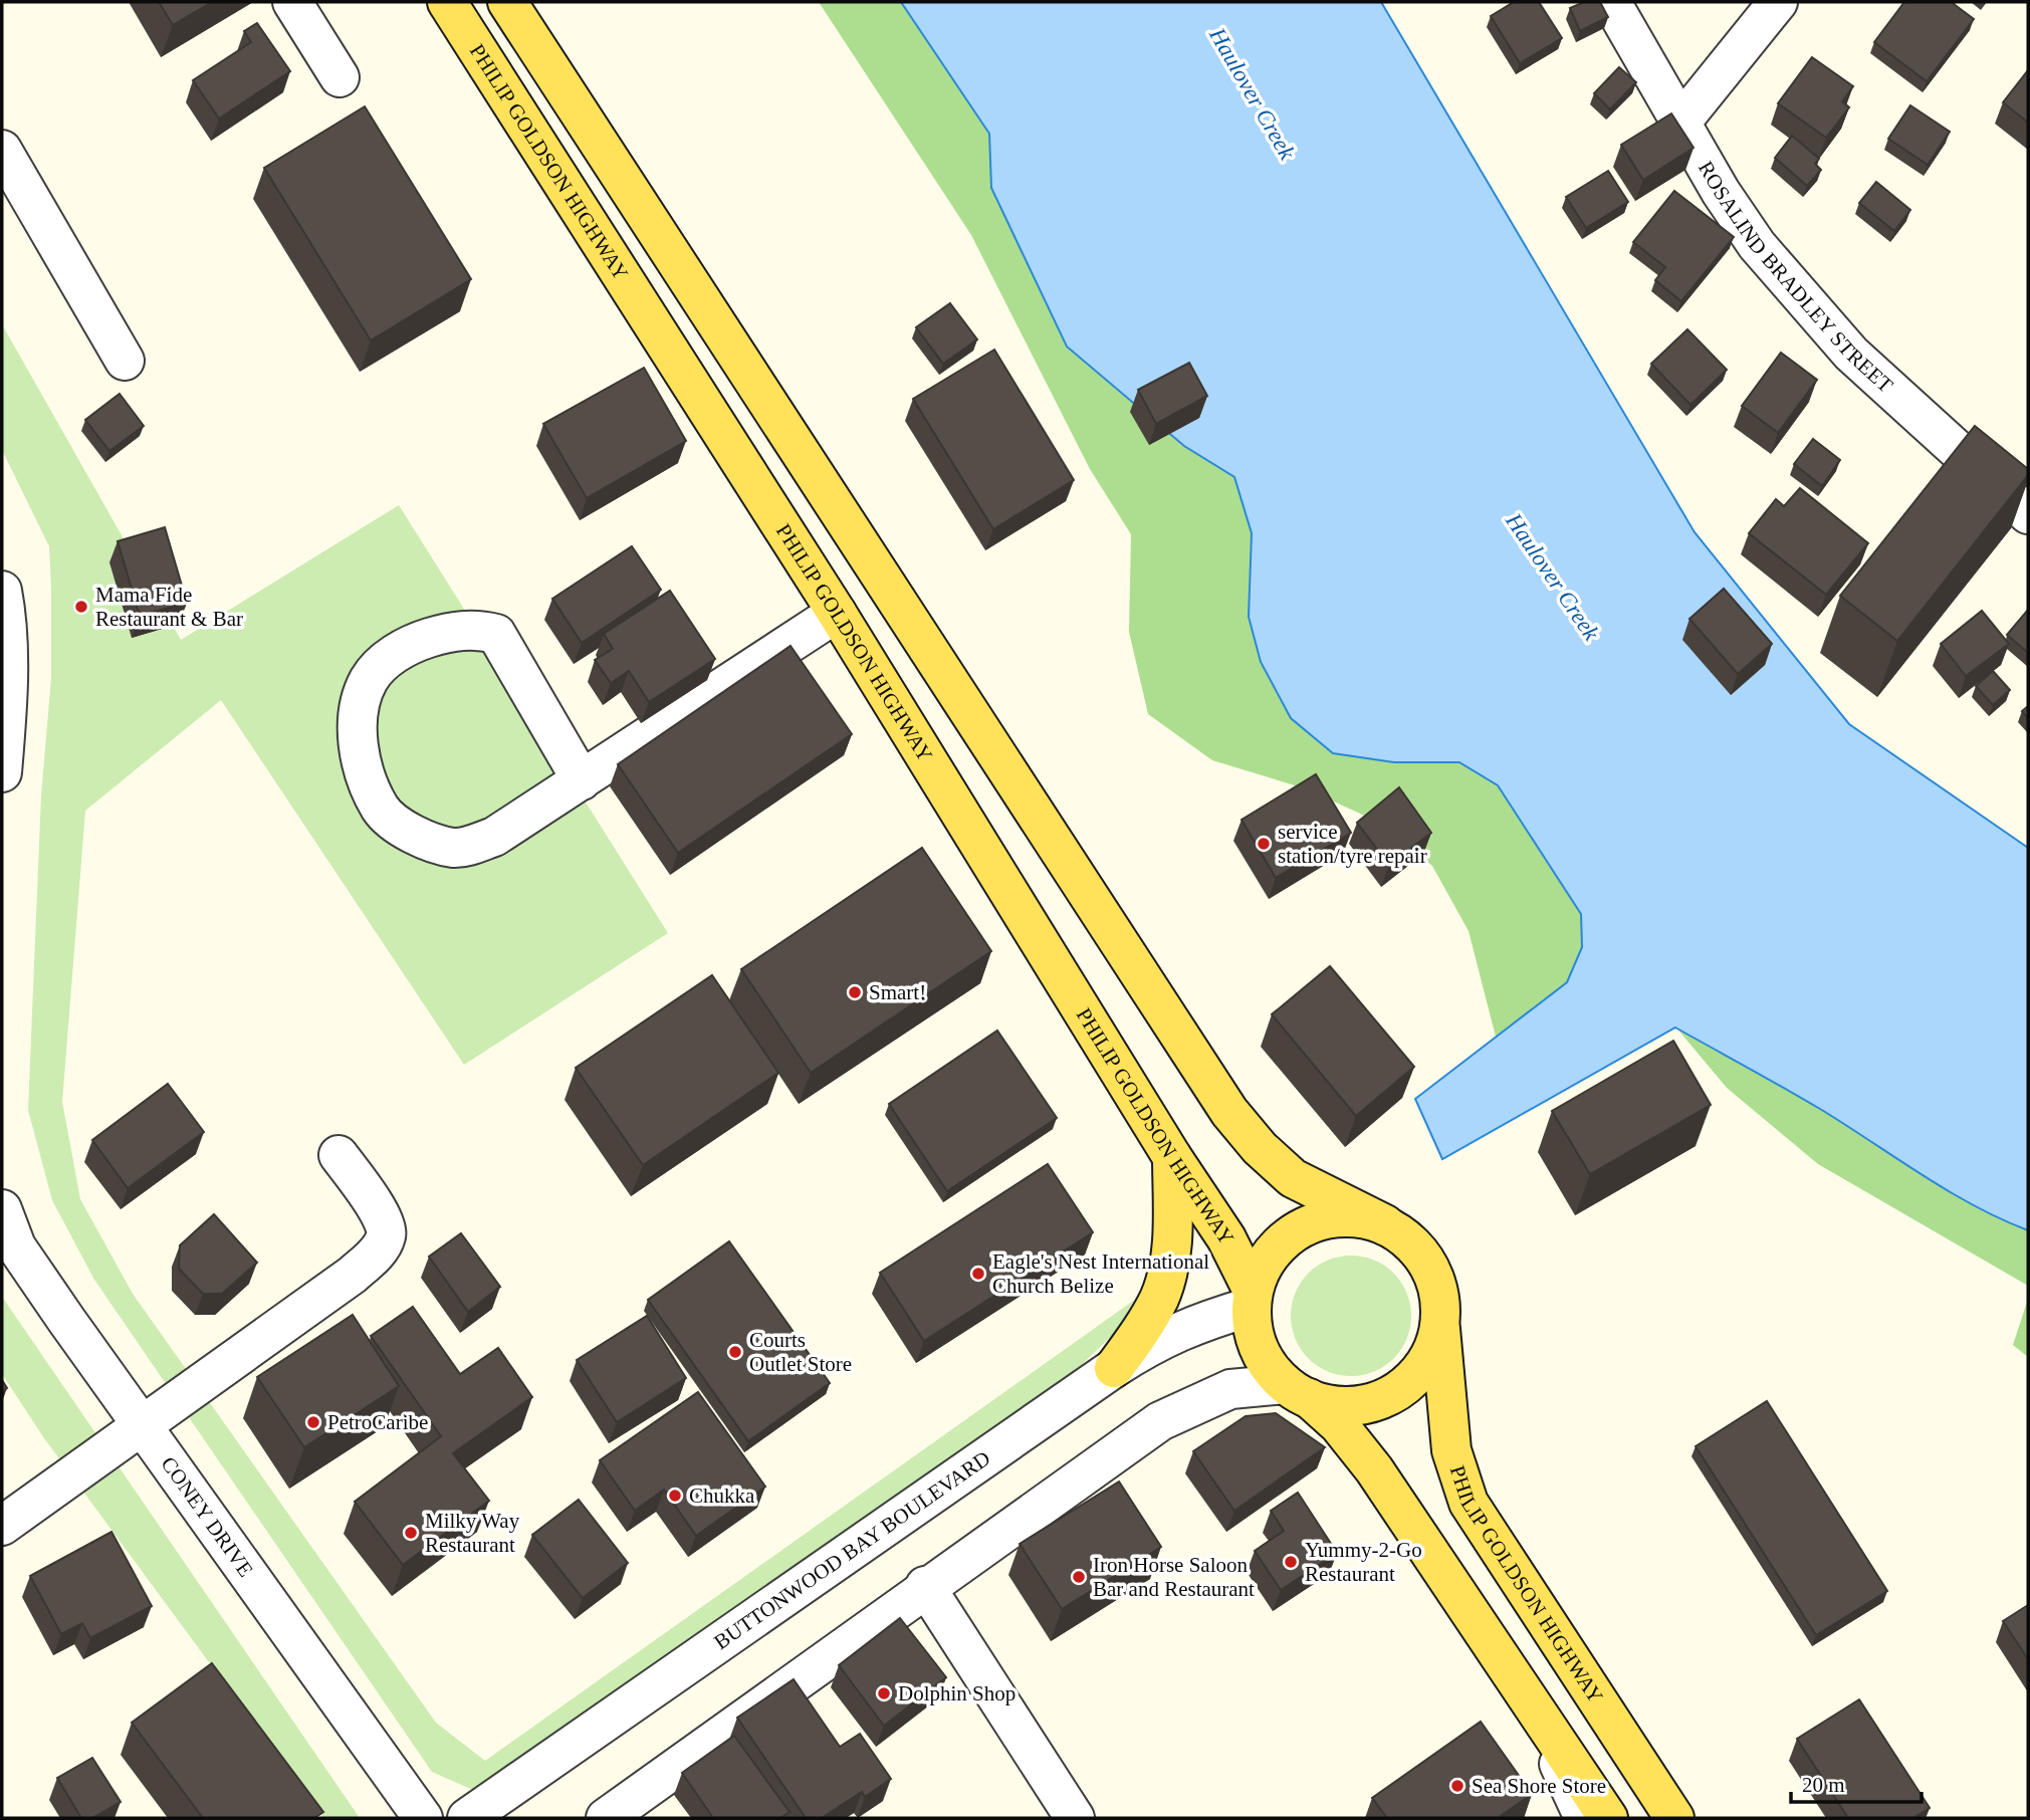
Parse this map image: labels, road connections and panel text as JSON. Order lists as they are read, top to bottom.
{
  "streets": {
    "main road": ["PHILIP GOLDSON HIGHWAY"],
    "street": ["ROSALIND BRADLEY STREET", "CONEY DRIVE", "BUTTONWOOD BAY BOULEVARD"]
  },
  "crossings": [
    ["PHILIP GOLDSON HIGHWAY", "BUTTONWOOD BAY BOULEVARD"]
  ],
  "water": ["Haulover Creek"],
  "places": [
    "Mama Fide Restaurant & Bar",
    "service station/tyre repair",
    "Smart!",
    "Eagle's Nest International Church Belize",
    "Courts Outlet Store",
    "PetroCaribe",
    "Chukka",
    "Milky Way Restaurant",
    "Yummy-2-Go Restaurant",
    "Iron Horse Saloon Bar and Restaurant",
    "Dolphin Shop",
    "Sea Shore Store"
  ],
  "scale_bar": "20 m"
}
